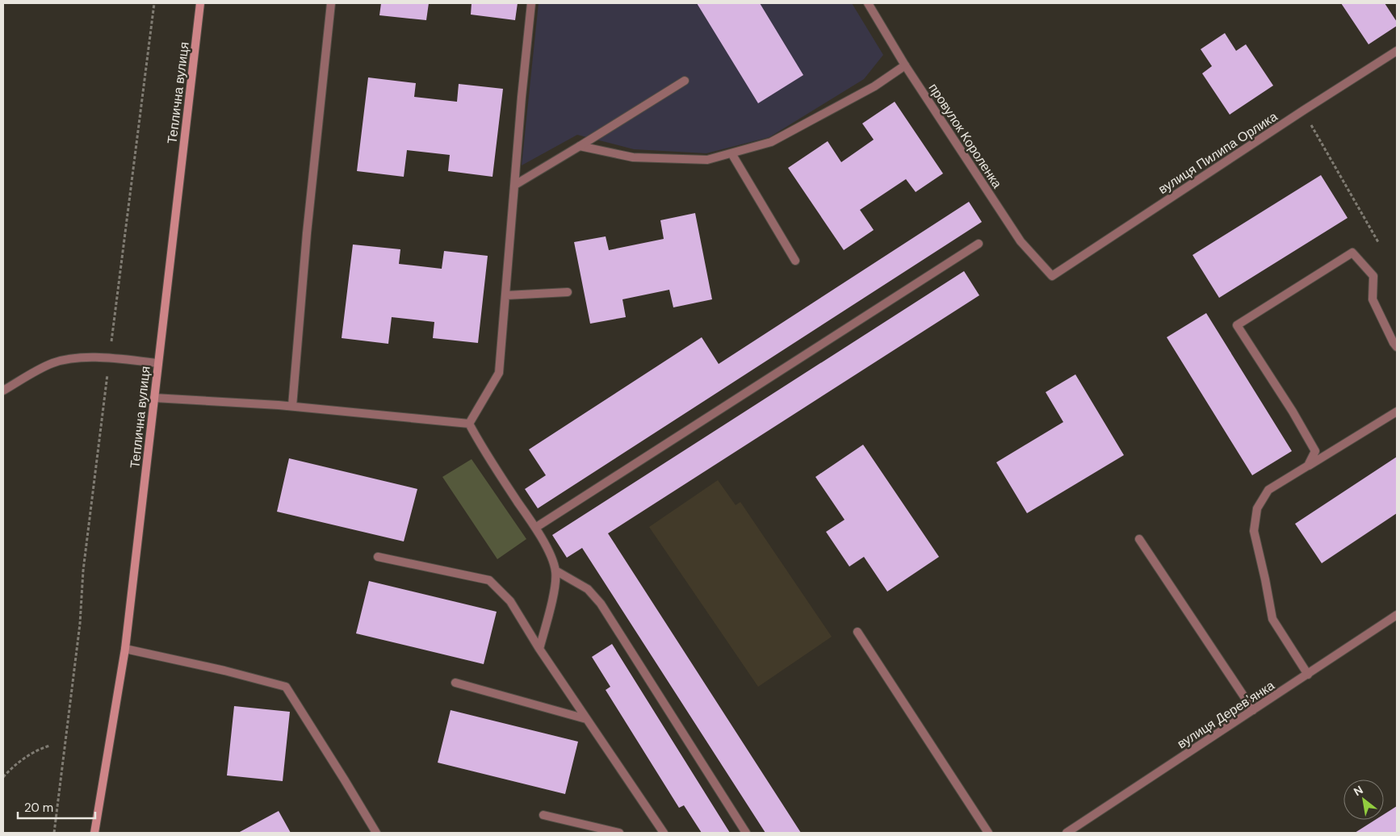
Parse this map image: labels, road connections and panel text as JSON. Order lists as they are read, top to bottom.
{
  "streets": {
    "main road": ["Теплична вулиця"],
    "street": ["провулок Короленка", "вулиця Пилипа Орлика", "вулиця Деревʼянка"]
  },
  "crossings": [
    ["провулок Короленка", "вулиця Пилипа Орлика"]
  ],
  "scale_bar": "20 m",
  "north": "top left"
}
